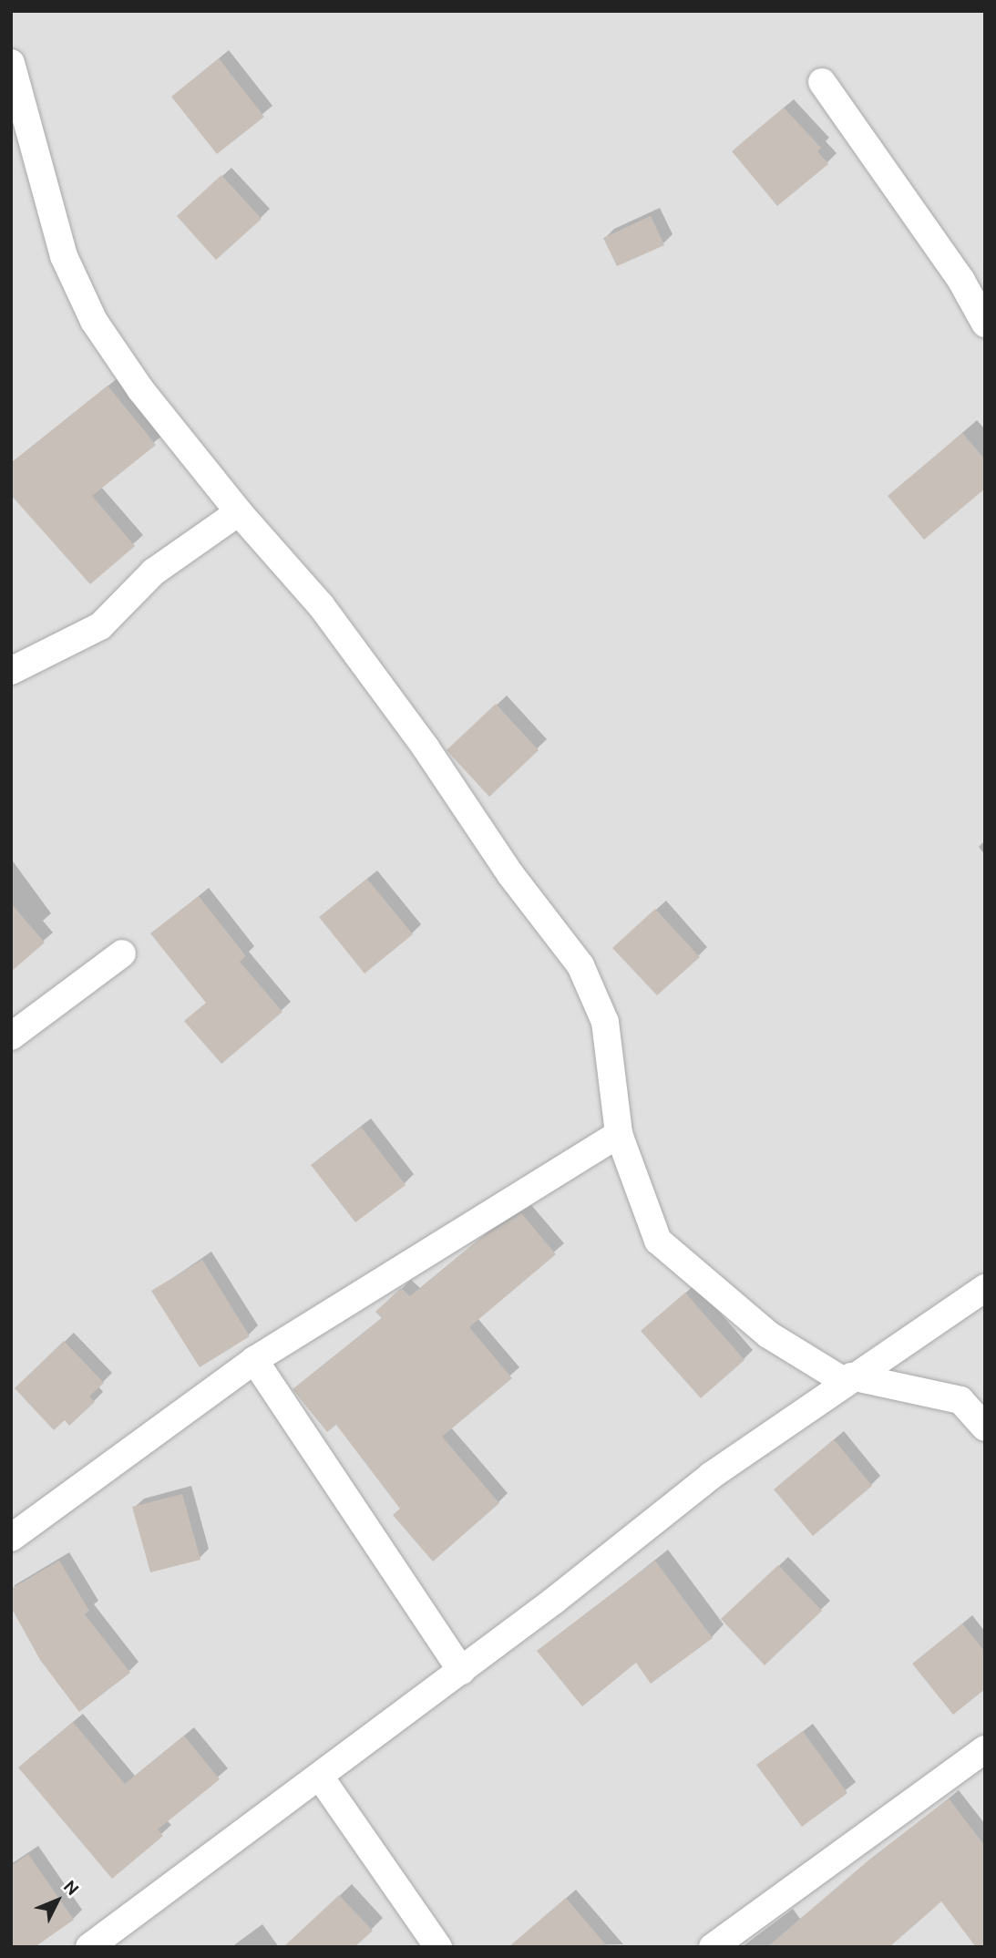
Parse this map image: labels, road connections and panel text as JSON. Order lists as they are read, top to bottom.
{
  "north": "top right"
}
